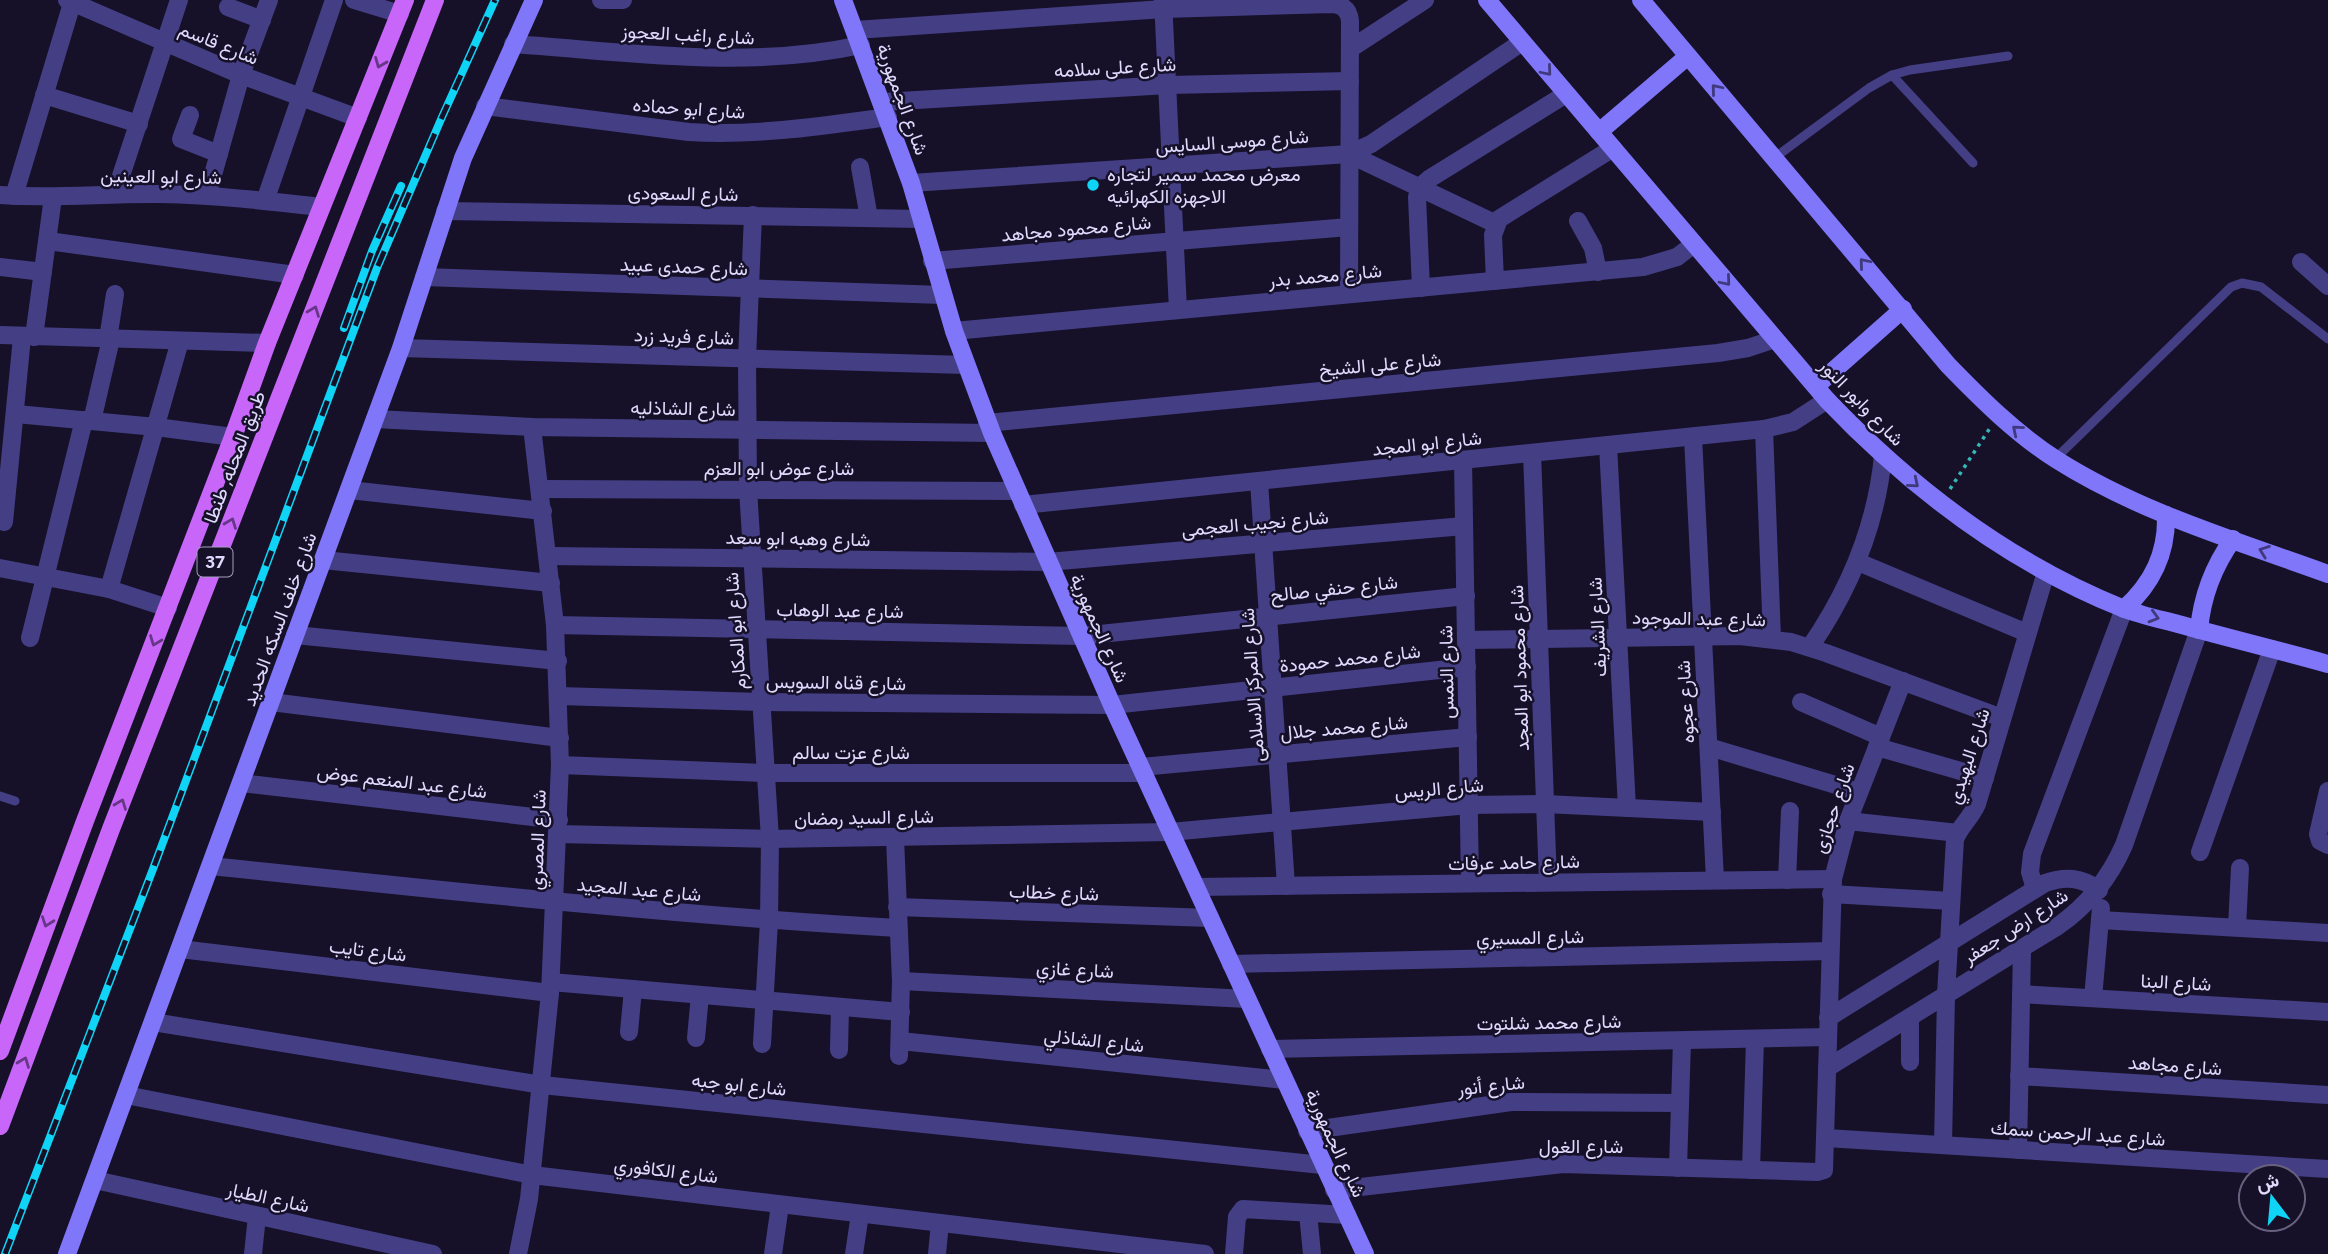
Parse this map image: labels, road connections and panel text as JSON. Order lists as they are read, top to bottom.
{
  "streets": {
    "main road": ["طريق المحله, طنطا", "37"],
    "street": [
      "شارع راغب العجوز",
      "شارع قاسم",
      "شارع على سلامه",
      "شارع الجمهورية",
      "شارع ابو حماده",
      "شارع موسى السايس",
      "شارع ابو العينين",
      "شارع السعودى",
      "شارع محمود مجاهد",
      "شارع حمدى عبيد",
      "شارع محمد بدر",
      "شارع فريد زرد",
      "شارع على الشيخ",
      "شارع وابور النور",
      "شارع الشاذليه",
      "شارع ابو المجد",
      "شارع عوض ابو العزم",
      "شارع نجيب العجمى",
      "شارع وهبه ابو سعد",
      "شارع حنفي صالح",
      "شارع عبد الوهاب",
      "شارع عبد الموجود",
      "شارع خلف السكه الحديد",
      "شارع الشريف",
      "شارع ابو المكارم",
      "شارع محمد حمودة",
      "شارع محمود ابو المجد",
      "شارع النمس",
      "شارع قناه السويس",
      "شارع المركز الاسلامى",
      "شارع عجوه",
      "شارع محمد جلال",
      "شارع عزت سالم",
      "شارع البهيدي",
      "شارع عبد المنعم عوض",
      "شارع الريس",
      "شارع حجازى",
      "شارع السيد رمضان",
      "شارع المصري",
      "شارع حامد عرفات",
      "شارع عبد المجيد",
      "شارع خطاب",
      "شارع ارض جعفر",
      "شارع المسيري",
      "شارع تايب",
      "شارع غازي",
      "شارع البنا",
      "شارع محمد شلتوت",
      "شارع الشاذلي",
      "شارع مجاهد",
      "شارع ابو جبه",
      "شارع أنور",
      "شارع عبد الرحمن سمك",
      "شارع الغول",
      "شارع الكافوري",
      "شارع الطيار"
    ]
  },
  "crossings": [
    ["شارع راغب العجوز", "شارع الجمهورية"],
    ["شارع راغب العجوز", "شارع خلف السكه الحديد"],
    ["شارع قاسم", "طريق المحله, طنطا"],
    ["شارع على سلامه", "شارع الجمهورية"],
    ["شارع على سلامه", "شارع ابو حماده"],
    ["شارع الجمهورية", "شارع ابو حماده"],
    ["شارع الجمهورية", "شارع موسى السايس"],
    ["شارع الجمهورية", "شارع السعودى"],
    ["شارع الجمهورية", "شارع محمود مجاهد"],
    ["شارع الجمهورية", "شارع حمدى عبيد"],
    ["شارع الجمهورية", "شارع محمد بدر"],
    ["شارع الجمهورية", "شارع فريد زرد"],
    ["شارع الجمهورية", "شارع على الشيخ"],
    ["شارع الجمهورية", "شارع الشاذليه"],
    ["شارع الجمهورية", "شارع ابو المجد"],
    ["شارع الجمهورية", "شارع عوض ابو العزم"],
    ["شارع الجمهورية", "شارع نجيب العجمى"],
    ["شارع الجمهورية", "شارع وهبه ابو سعد"],
    ["شارع الجمهورية", "شارع حنفي صالح"],
    ["شارع الجمهورية", "شارع عبد الوهاب"],
    ["شارع الجمهورية", "شارع محمد حمودة"],
    ["شارع الجمهورية", "شارع قناه السويس"],
    ["شارع الجمهورية", "شارع محمد جلال"],
    ["شارع الجمهورية", "شارع عزت سالم"],
    ["شارع الجمهورية", "شارع الريس"],
    ["شارع الجمهورية", "شارع السيد رمضان"],
    ["شارع الجمهورية", "شارع حامد عرفات"],
    ["شارع الجمهورية", "شارع خطاب"],
    ["شارع الجمهورية", "شارع المسيري"],
    ["شارع الجمهورية", "شارع غازي"],
    ["شارع الجمهورية", "شارع محمد شلتوت"],
    ["شارع الجمهورية", "شارع الشاذلي"],
    ["شارع الجمهورية", "شارع ابو جبه"],
    ["شارع الجمهورية", "شارع أنور"],
    ["شارع الجمهورية", "شارع الغول"],
    ["شارع ابو حماده", "شارع خلف السكه الحديد"],
    ["شارع موسى السايس", "شارع وابور النور"],
    ["شارع ابو العينين", "طريق المحله, طنطا"],
    ["شارع السعودى", "شارع خلف السكه الحديد"],
    ["شارع السعودى", "شارع ابو المكارم"],
    ["شارع حمدى عبيد", "شارع خلف السكه الحديد"],
    ["شارع حمدى عبيد", "شارع ابو المكارم"],
    ["شارع محمد بدر", "شارع وابور النور"],
    ["شارع فريد زرد", "شارع خلف السكه الحديد"],
    ["شارع فريد زرد", "شارع ابو المكارم"],
    ["شارع على الشيخ", "شارع وابور النور"],
    ["شارع على الشيخ", "شارع الشاذليه"],
    ["شارع وابور النور", "شارع ابو المجد"],
    ["شارع وابور النور", "شارع البهيدي"],
    ["شارع الشاذليه", "شارع خلف السكه الحديد"],
    ["شارع الشاذليه", "شارع ابو المكارم"],
    ["شارع الشاذليه", "شارع المصري"],
    ["شارع ابو المجد", "شارع عوض ابو العزم"],
    ["شارع ابو المجد", "شارع الشريف"],
    ["شارع ابو المجد", "شارع محمود ابو المجد"],
    ["شارع ابو المجد", "شارع النمس"],
    ["شارع ابو المجد", "شارع المركز الاسلامى"],
    ["شارع ابو المجد", "شارع عجوه"],
    ["شارع عوض ابو العزم", "شارع ابو المكارم"],
    ["شارع عوض ابو العزم", "شارع المصري"],
    ["شارع نجيب العجمى", "شارع وهبه ابو سعد"],
    ["شارع نجيب العجمى", "شارع النمس"],
    ["شارع نجيب العجمى", "شارع المركز الاسلامى"],
    ["شارع وهبه ابو سعد", "شارع ابو المكارم"],
    ["شارع وهبه ابو سعد", "شارع المصري"],
    ["شارع حنفي صالح", "شارع عبد الوهاب"],
    ["شارع حنفي صالح", "شارع النمس"],
    ["شارع حنفي صالح", "شارع المركز الاسلامى"],
    ["شارع عبد الوهاب", "شارع ابو المكارم"],
    ["شارع عبد الوهاب", "شارع المصري"],
    ["شارع عبد الموجود", "شارع الشريف"],
    ["شارع عبد الموجود", "شارع محمود ابو المجد"],
    ["شارع عبد الموجود", "شارع النمس"],
    ["شارع عبد الموجود", "شارع عجوه"],
    ["شارع عبد الموجود", "شارع البهيدي"],
    ["شارع عبد الموجود", "شارع حجازى"],
    ["شارع خلف السكه الحديد", "شارع عبد المنعم عوض"],
    ["شارع خلف السكه الحديد", "شارع عبد المجيد"],
    ["شارع خلف السكه الحديد", "شارع تايب"],
    ["شارع خلف السكه الحديد", "شارع ابو جبه"],
    ["شارع خلف السكه الحديد", "شارع الكافوري"],
    ["شارع خلف السكه الحديد", "شارع الطيار"],
    ["شارع الشريف", "شارع الريس"],
    ["شارع ابو المكارم", "شارع قناه السويس"],
    ["شارع ابو المكارم", "شارع عزت سالم"],
    ["شارع ابو المكارم", "شارع السيد رمضان"],
    ["شارع ابو المكارم", "شارع عبد المجيد"],
    ["شارع ابو المكارم", "شارع تايب"],
    ["شارع محمد حمودة", "شارع النمس"],
    ["شارع محمد حمودة", "شارع قناه السويس"],
    ["شارع محمد حمودة", "شارع المركز الاسلامى"],
    ["شارع محمود ابو المجد", "شارع الريس"],
    ["شارع محمود ابو المجد", "شارع حامد عرفات"],
    ["شارع النمس", "شارع محمد جلال"],
    ["شارع النمس", "شارع الريس"],
    ["شارع النمس", "شارع حامد عرفات"],
    ["شارع قناه السويس", "شارع المصري"],
    ["شارع المركز الاسلامى", "شارع محمد جلال"],
    ["شارع المركز الاسلامى", "شارع الريس"],
    ["شارع المركز الاسلامى", "شارع حامد عرفات"],
    ["شارع عجوه", "شارع الريس"],
    ["شارع عجوه", "شارع حامد عرفات"],
    ["شارع محمد جلال", "شارع عزت سالم"],
    ["شارع عزت سالم", "شارع المصري"],
    ["شارع البهيدي", "شارع حامد عرفات"],
    ["شارع البهيدي", "شارع ارض جعفر"],
    ["شارع البهيدي", "شارع عبد الرحمن سمك"],
    ["شارع عبد المنعم عوض", "شارع السيد رمضان"],
    ["شارع عبد المنعم عوض", "شارع المصري"],
    ["شارع الريس", "شارع السيد رمضان"],
    ["شارع حجازى", "شارع حامد عرفات"],
    ["شارع حجازى", "شارع ارض جعفر"],
    ["شارع حجازى", "شارع المسيري"],
    ["شارع حجازى", "شارع محمد شلتوت"],
    ["شارع حجازى", "شارع عبد الرحمن سمك"],
    ["شارع حجازى", "شارع الغول"],
    ["شارع السيد رمضان", "شارع المصري"],
    ["شارع المصري", "شارع عبد المجيد"],
    ["شارع المصري", "شارع تايب"],
    ["شارع المصري", "شارع ابو جبه"],
    ["شارع المصري", "شارع الكافوري"],
    ["شارع تايب", "شارع الشاذلي"]
  ],
  "places": ["معرض محمد سمير لتجاره الاجهزه الكهرائيه"],
  "north": "top"
}
